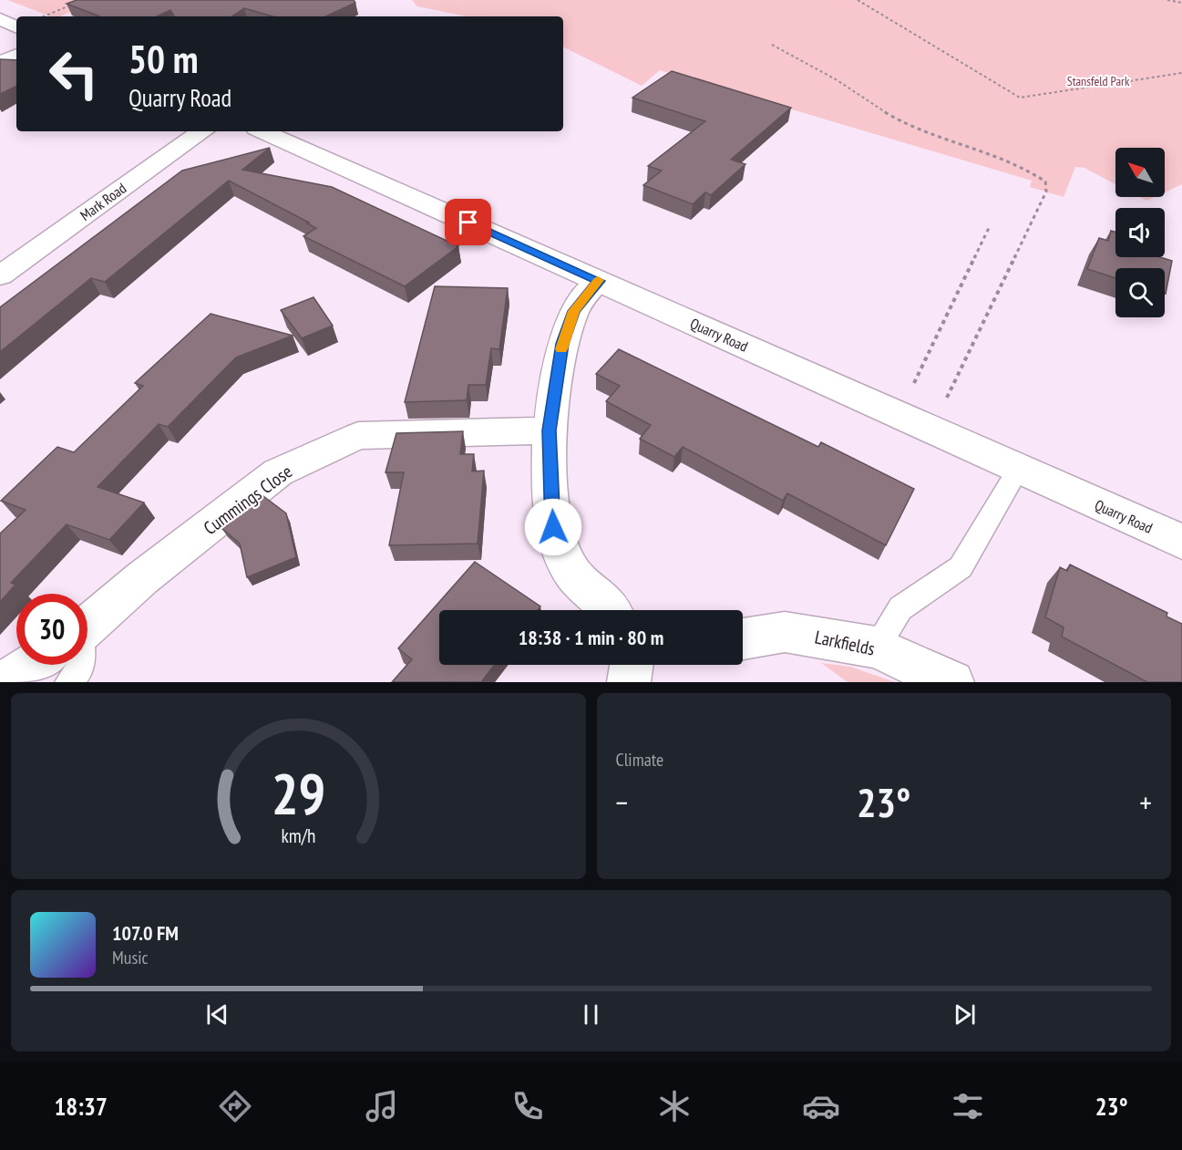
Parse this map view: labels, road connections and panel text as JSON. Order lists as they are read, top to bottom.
{
  "streets": {
    "street": [
      "Mark Road",
      "Quarry Road",
      "Cummings Close",
      "Larkfields"
    ]
  },
  "parks": ["Stansfeld Park"],
  "north": "top left",
  "page": {
    "turn": ["50 m", "Quarry Road"],
    "limit": "30",
    "trip": "18:38 · 1 min · 80 m",
    "tile": "Climate",
    "heat": ["−", "23°", "+"],
    "song": ["107.0 FM", "Music"],
    "tabs": ["18:37", "23°"],
    "gauge": ["29", "km/h"]
  }
}
